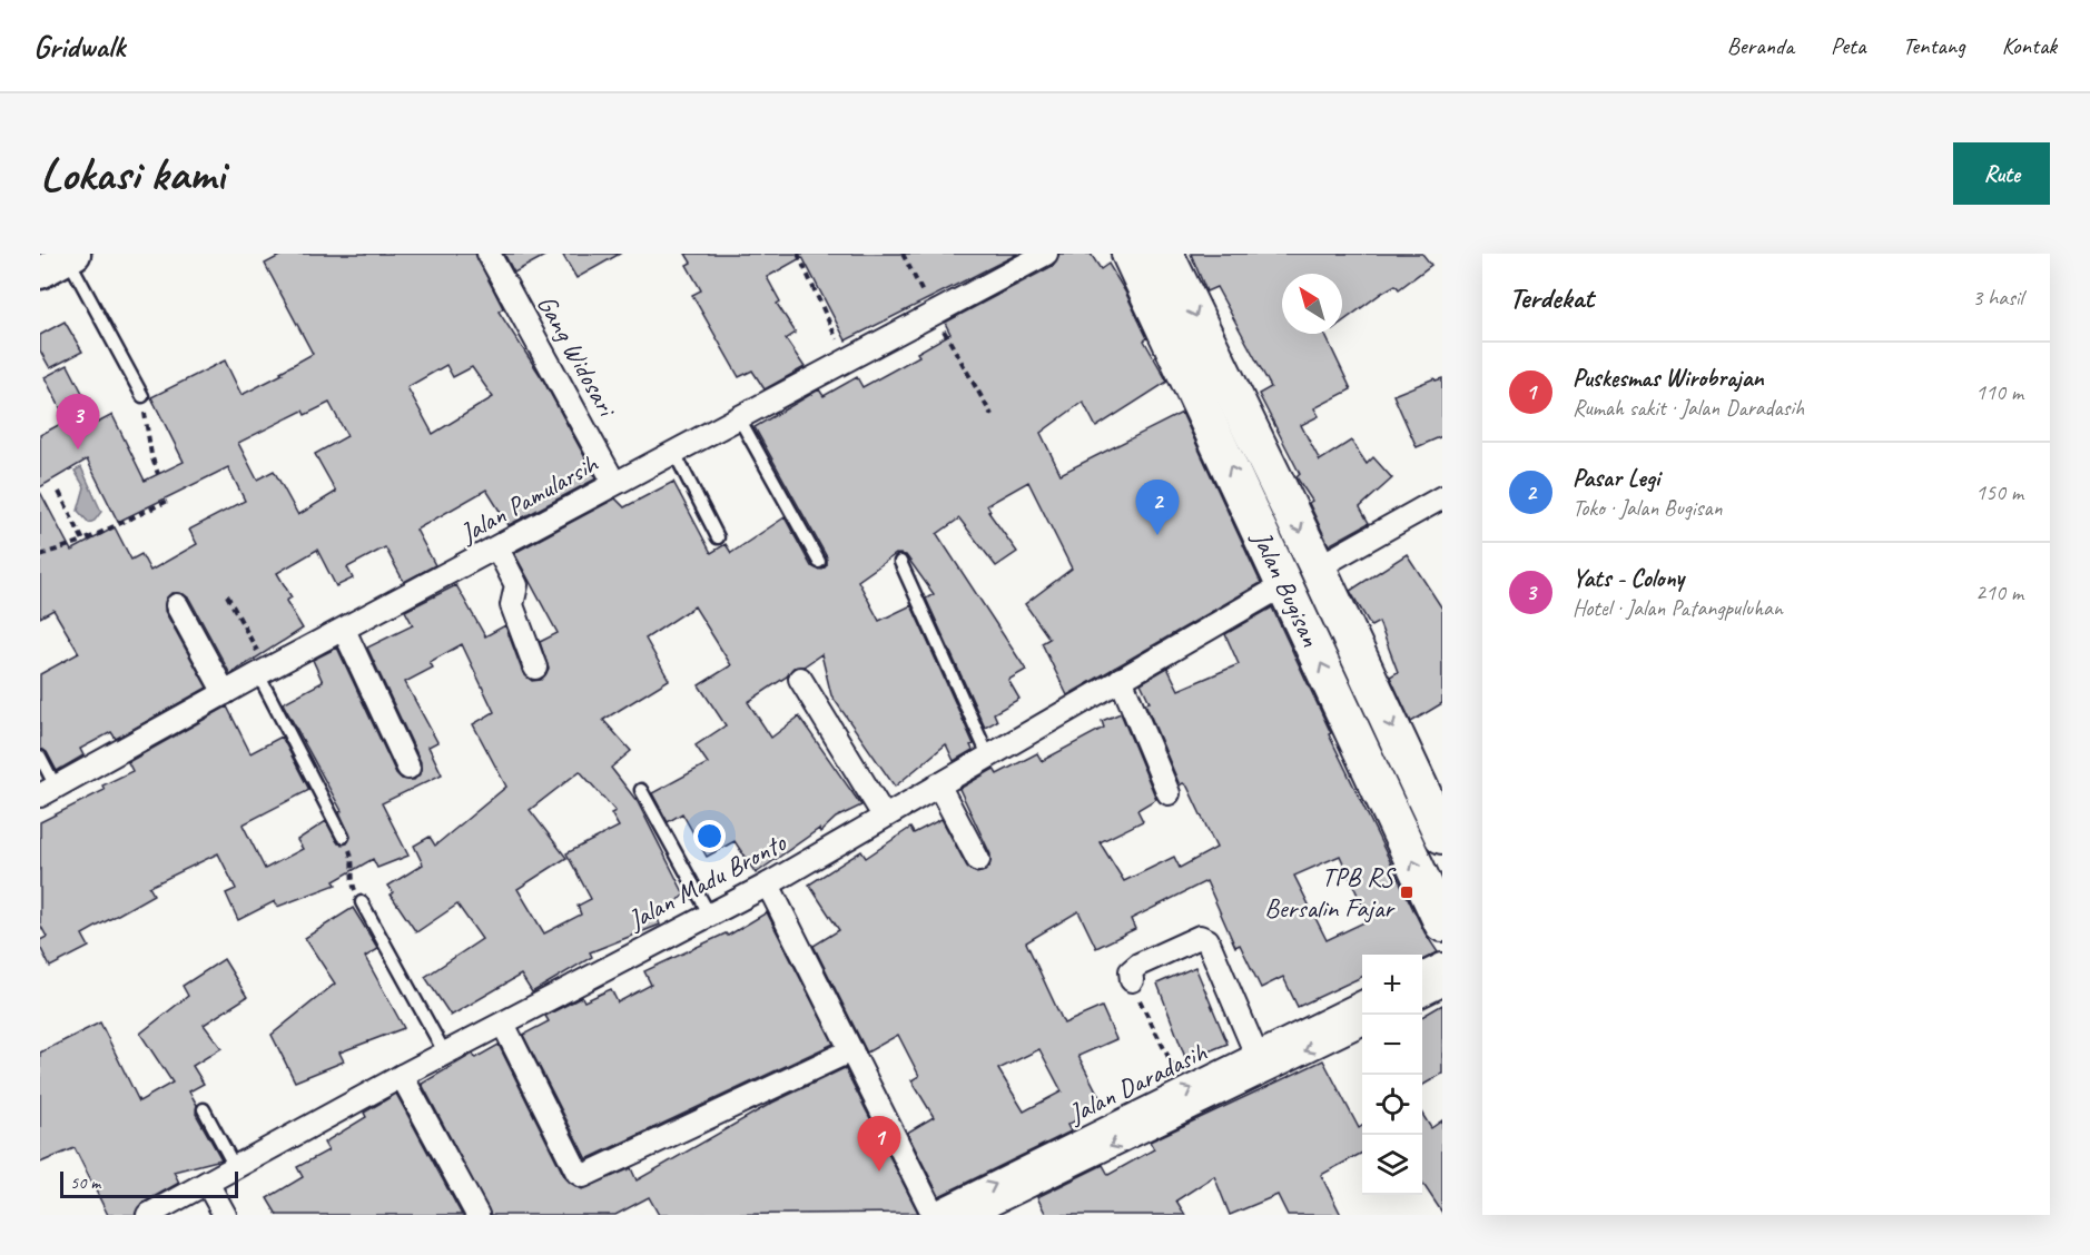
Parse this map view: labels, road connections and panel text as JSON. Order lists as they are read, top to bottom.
{
  "streets": {
    "main road": ["Jalan Bugisan"],
    "street": [
      "Gang Widosari",
      "Jalan Pamularsih",
      "Jalan Madu Bronto",
      "Jalan Daradasih"
    ]
  },
  "crossings": [
    ["Gang Widosari", "Jalan Pamularsih"],
    ["Jalan Bugisan", "Jalan Madu Bronto"]
  ],
  "places": {
    "transit": ["TPB RS Bersalin Fajar"]
  },
  "scale_bar": "50 m",
  "north": "top left",
  "page": {
    "header": "Gridwalk",
    "nav": [
      "Beranda",
      "Peta",
      "Tentang",
      "Kontak"
    ],
    "buttons": "Rute",
    "title": "Lokasi kami",
    "heading": ["Terdekat", "3 hasil"],
    "list": [
      {
        "mark": "1",
        "name": "Puskesmas Wirobrajan",
        "note": "Rumah sakit · Jalan Daradasih",
        "value": "110 m"
      },
      {
        "mark": "2",
        "name": "Pasar Legi",
        "note": "Toko · Jalan Bugisan",
        "value": "150 m"
      },
      {
        "mark": "3",
        "name": "Yats - Colony",
        "note": "Hotel · Jalan Patangpuluhan",
        "value": "210 m"
      }
    ],
    "pins": ["3", "2", "1"],
    "map_buttons": ["+", "−"],
    "scale": "50 m"
  }
}
